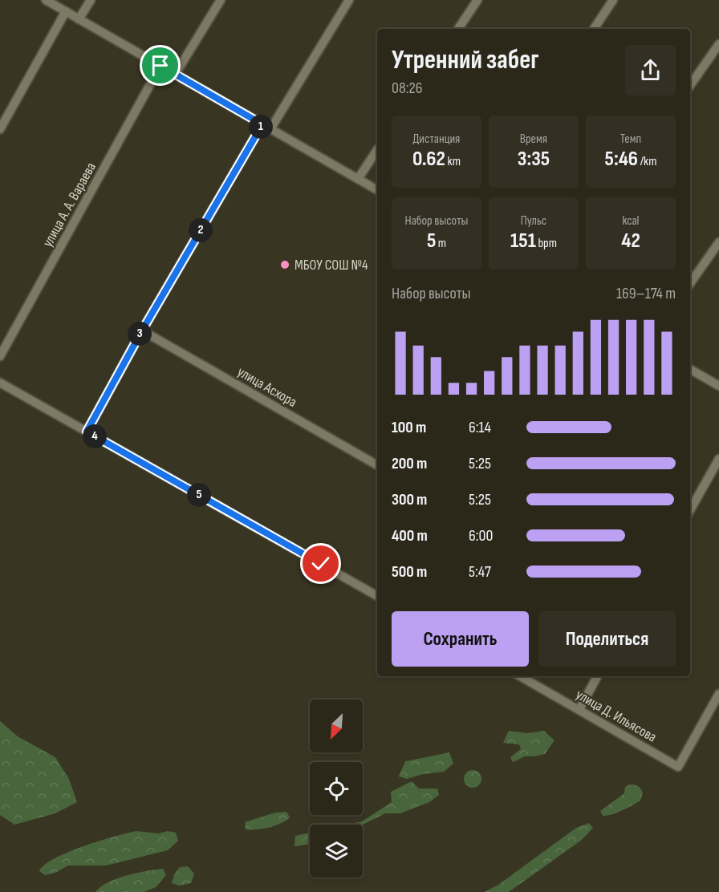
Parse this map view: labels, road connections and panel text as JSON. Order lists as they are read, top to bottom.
{
  "streets": {
    "street": ["улица А. А. Вараева", "улица Асхора", "улица Д. Ильясова"]
  },
  "places": ["МБОУ СОШ №4"],
  "north": "bottom left",
  "page": {
    "heading": ["Утренний забег", "08:26"],
    "stats": [
      ["Дистанция", "0.62 km"],
      ["Время", "3:35"],
      ["Темп", "5:46 /km"],
      ["Набор высоты", "5 m"],
      ["Пульс", "151 bpm"],
      ["kcal", "42"]
    ],
    "pins": [
      "1",
      "2",
      "3",
      "4",
      "5"
    ],
    "chart": ["Набор высоты", "169–174 m"],
    "list": [
      {
        "name": "100 m",
        "note": "6:14"
      },
      {
        "name": "200 m",
        "note": "5:25"
      },
      {
        "name": "300 m",
        "note": "5:25"
      },
      {
        "name": "400 m",
        "note": "6:00"
      },
      {
        "name": "500 m",
        "note": "5:47"
      }
    ],
    "buttons": ["Сохранить", "Поделиться"]
  }
}
